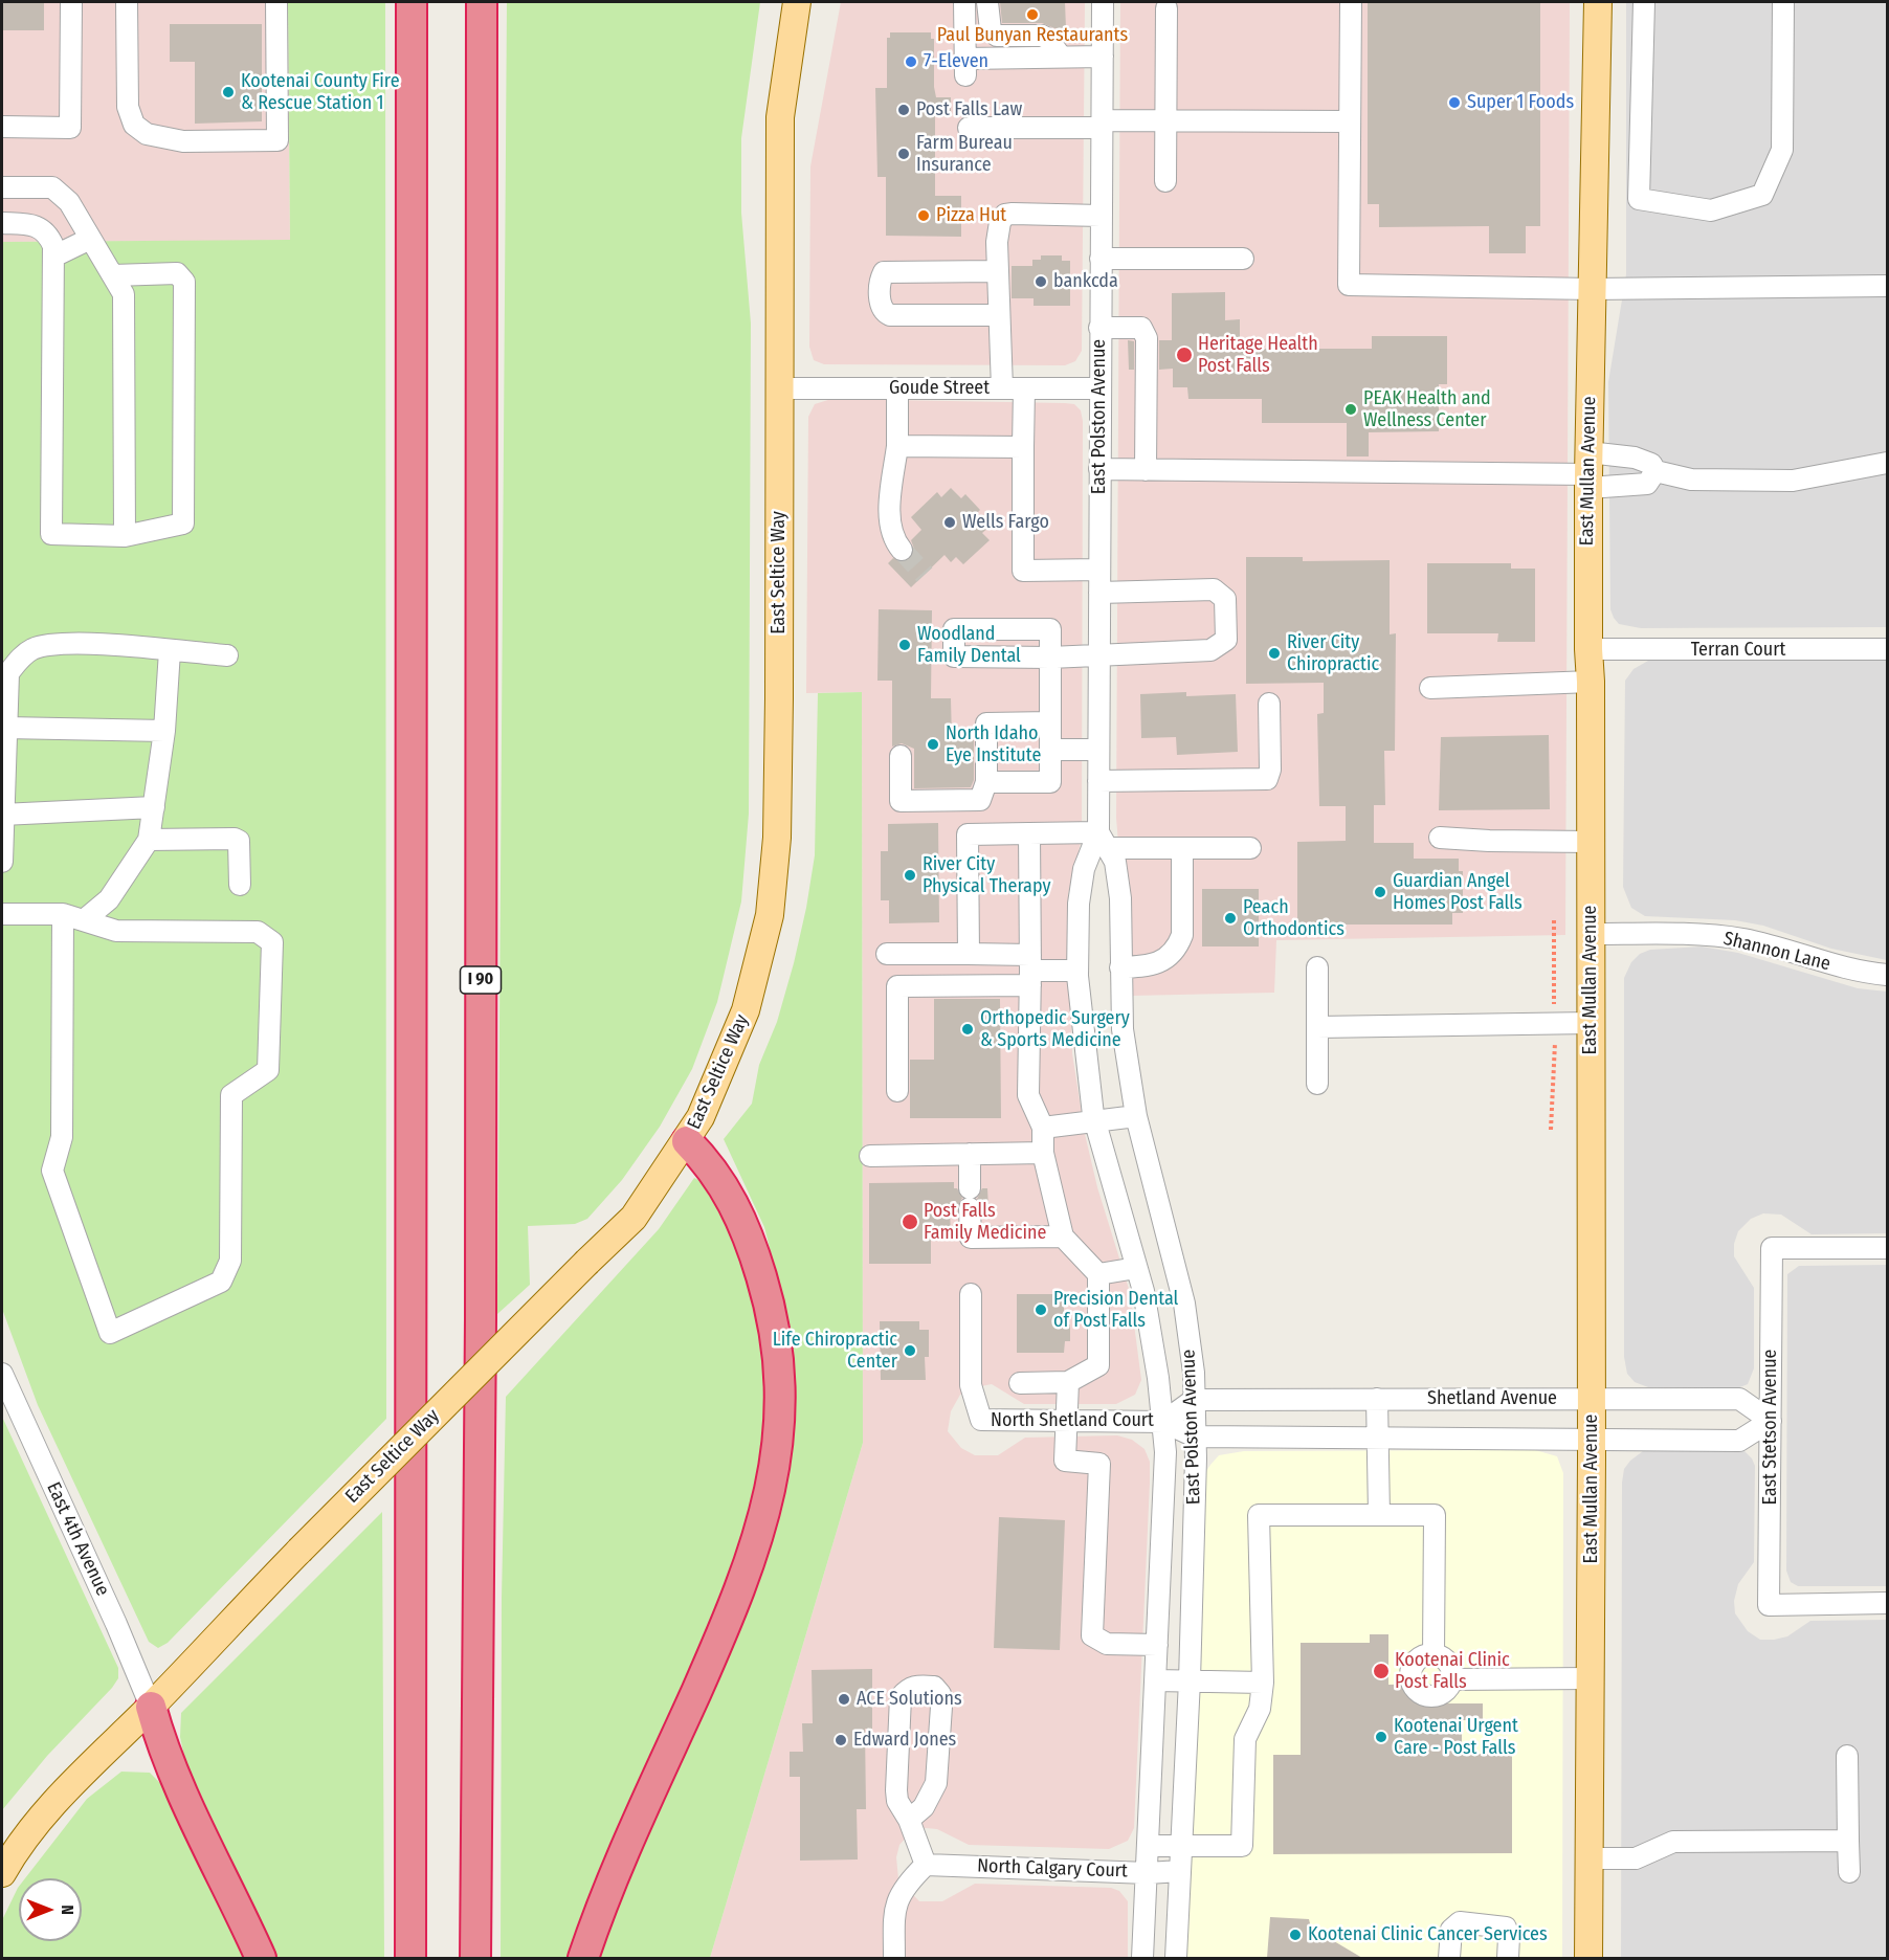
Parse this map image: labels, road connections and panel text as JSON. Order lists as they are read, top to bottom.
{
  "streets": {
    "highway": ["I 90"],
    "main road": ["East Mullan Avenue", "East Seltice Way"],
    "street": [
      "Goude Street",
      "East Polston Avenue",
      "Terran Court",
      "Shannon Lane",
      "Shetland Avenue",
      "North Shetland Court",
      "East Stetson Avenue",
      "East 4th Avenue",
      "North Calgary Court"
    ]
  },
  "crossings": [
    ["Goude Street", "East Polston Avenue"],
    ["Goude Street", "East Seltice Way"],
    ["East Polston Avenue", "Shetland Avenue"],
    ["East Polston Avenue", "North Shetland Court"],
    ["East Polston Avenue", "North Calgary Court"],
    ["East Mullan Avenue", "Terran Court"],
    ["East Mullan Avenue", "Shannon Lane"],
    ["East Mullan Avenue", "Shetland Avenue"],
    ["East Seltice Way", "East 4th Avenue"],
    ["Shetland Avenue", "North Shetland Court"],
    ["Shetland Avenue", "East Stetson Avenue"]
  ],
  "places": [
    "Paul Bunyan Restaurants",
    "7-Eleven",
    "Kootenai County Fire & Rescue Station 1",
    "Super 1 Foods",
    "Post Falls Law",
    "Farm Bureau Insurance",
    "Pizza Hut",
    "bankcda",
    "Heritage Health Post Falls",
    "PEAK Health and Wellness Center",
    "Wells Fargo",
    "Woodland Family Dental",
    "River City Chiropractic",
    "North Idaho Eye Institute",
    "River City Physical Therapy",
    "Guardian Angel Homes Post Falls",
    "Peach Orthodontics",
    "Orthopedic Surgery & Sports Medicine",
    "Post Falls Family Medicine",
    "Precision Dental of Post Falls",
    "Life Chiropractic Center",
    "Kootenai Clinic Post Falls",
    "ACE Solutions",
    "Kootenai Urgent Care - Post Falls",
    "Edward Jones",
    "Kootenai Clinic Cancer Services"
  ],
  "north": "right"
}
